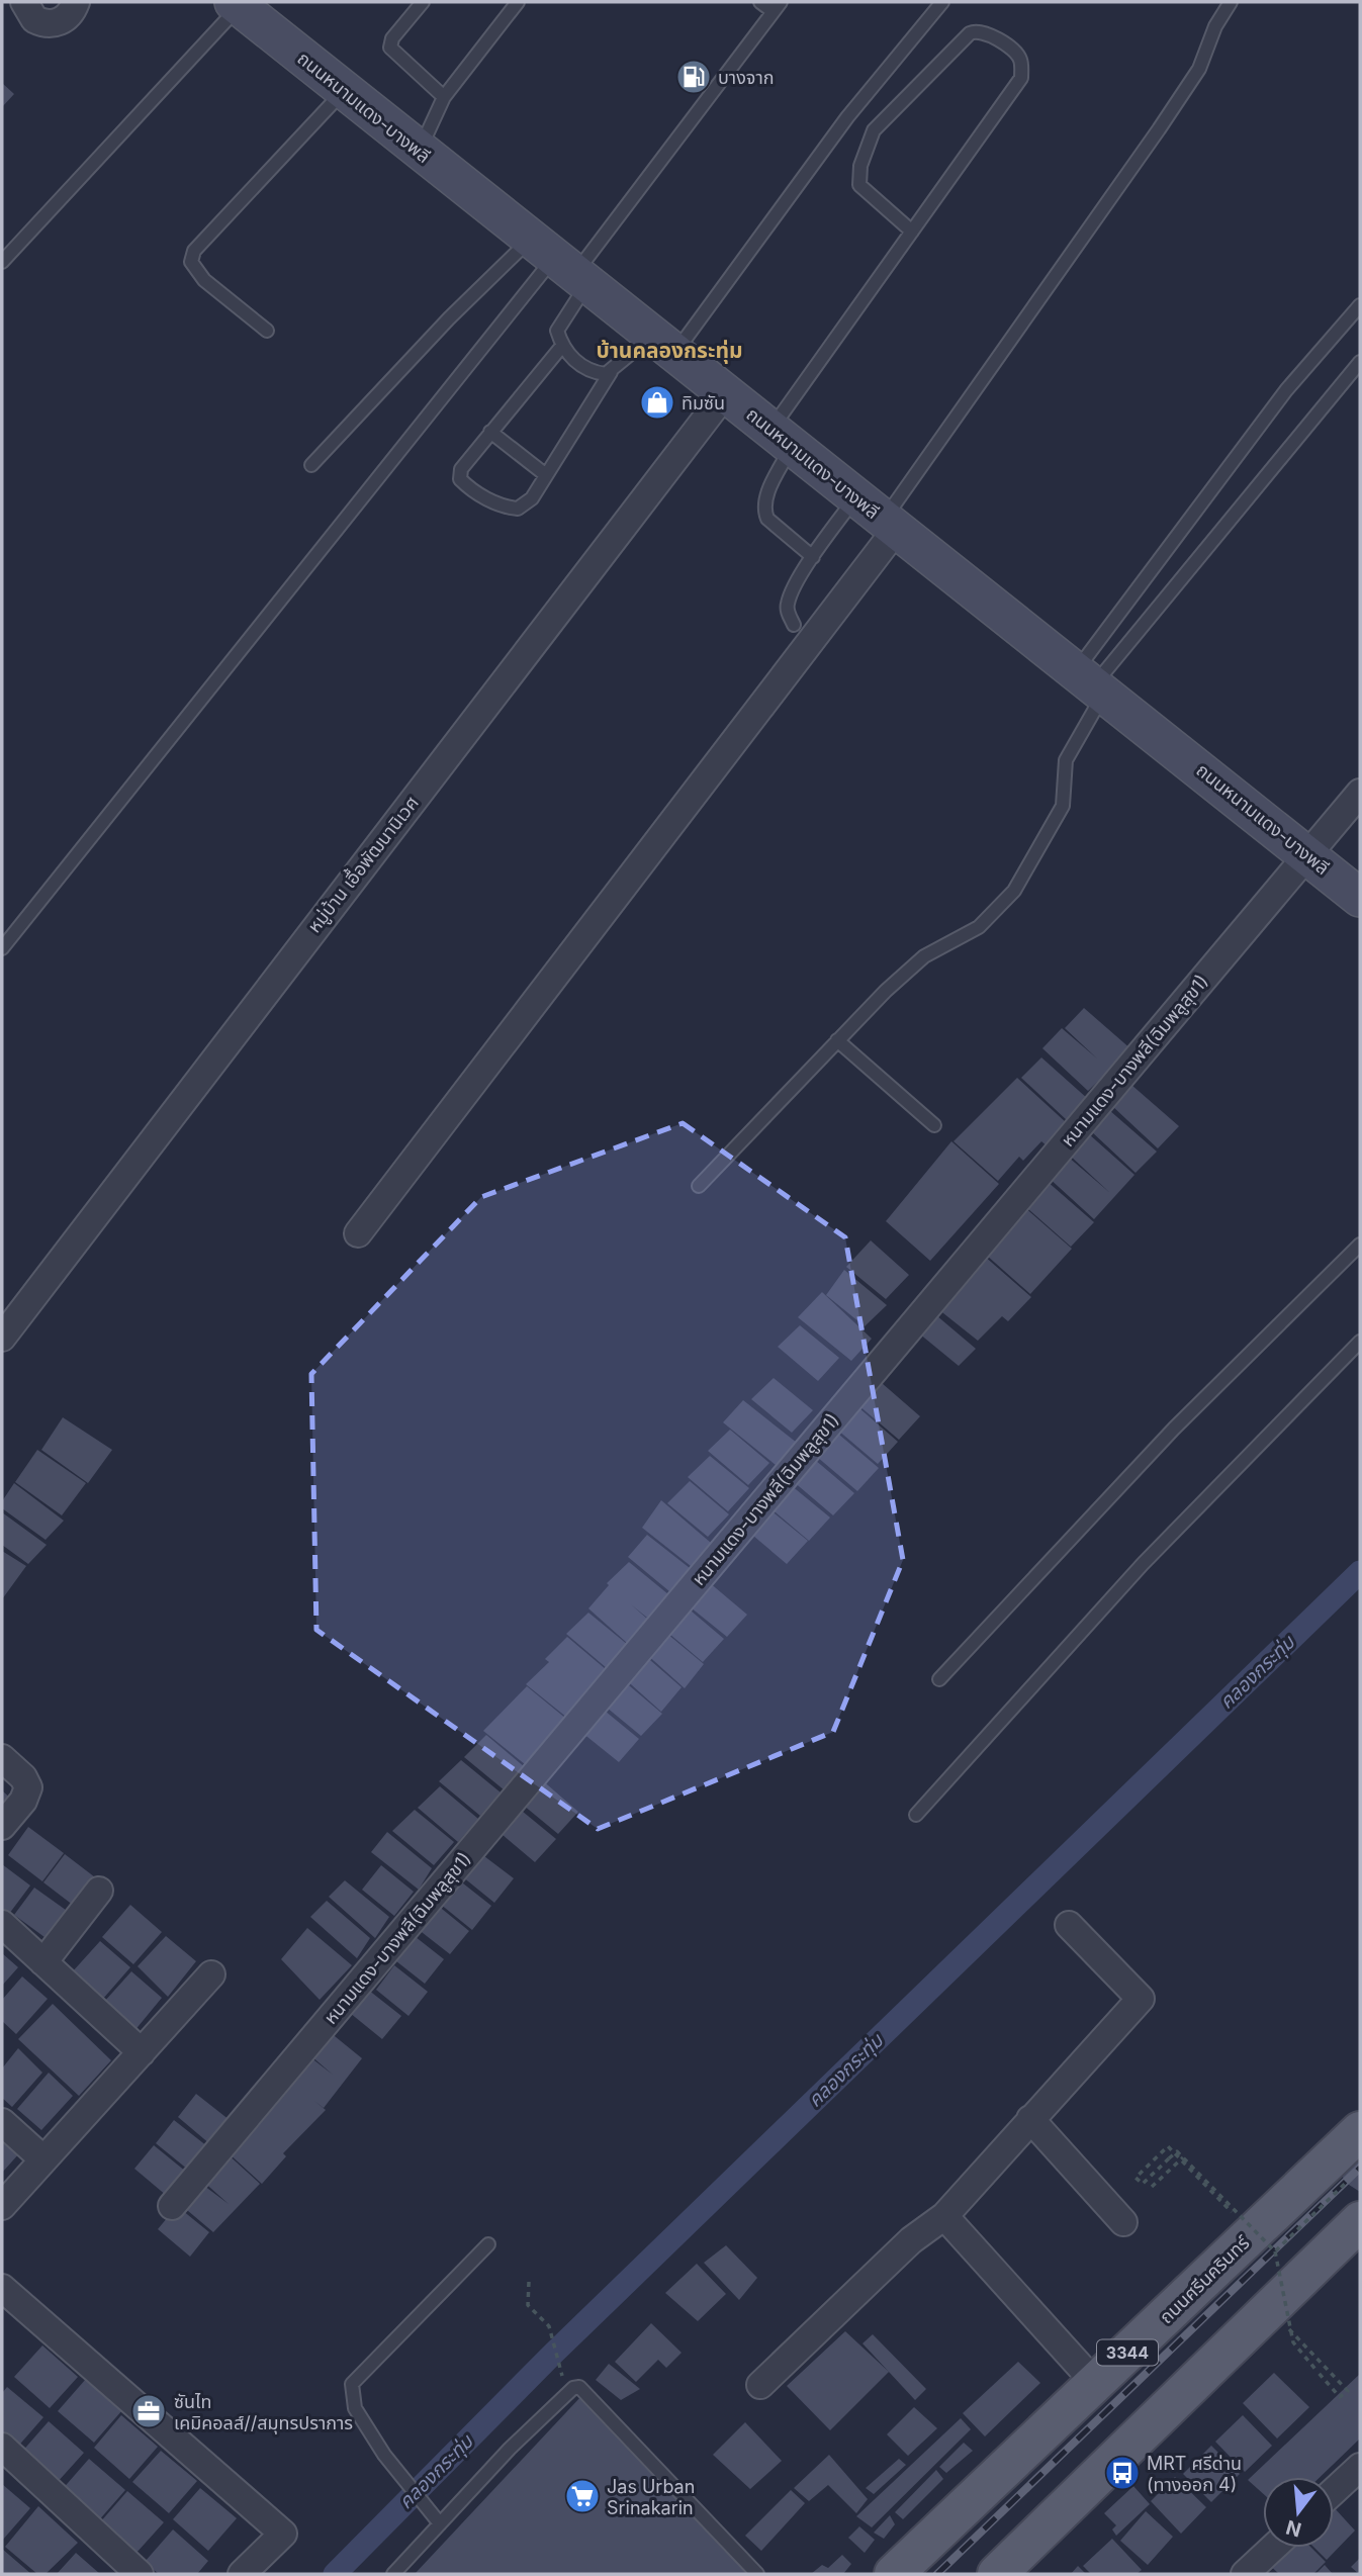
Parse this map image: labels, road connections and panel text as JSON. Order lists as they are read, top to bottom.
{
  "streets": {
    "main road": ["ถนนหนามแดง-บางพลี", "ถนนศรีนครินทร์", "3344"],
    "street": ["หมู่บ้าน เอื้อพัฒนานิเวศ", "หนามแดง-บางพลี(ฉิมพลูสุข1)"]
  },
  "crossings": [
    ["ถนนหนามแดง-บางพลี", "หมู่บ้าน เอื้อพัฒนานิเวศ"],
    ["ถนนหนามแดง-บางพลี", "หนามแดง-บางพลี(ฉิมพลูสุข1)"]
  ],
  "districts": ["บ้านคลองกระทุ่ม"],
  "water": ["คลองกระทุ่ม"],
  "places": {
    "fuel station": ["บางจาก"],
    "shop": ["ทิมซัน"],
    "office": ["ซันไท เคมิคอลส์//สมุทรปราการ"],
    "bus stop": ["MRT ศรีด่าน (ทางออก 4)"],
    "supermarket": ["Jas Urban Srinakarin"]
  },
  "north": "bottom"
}
